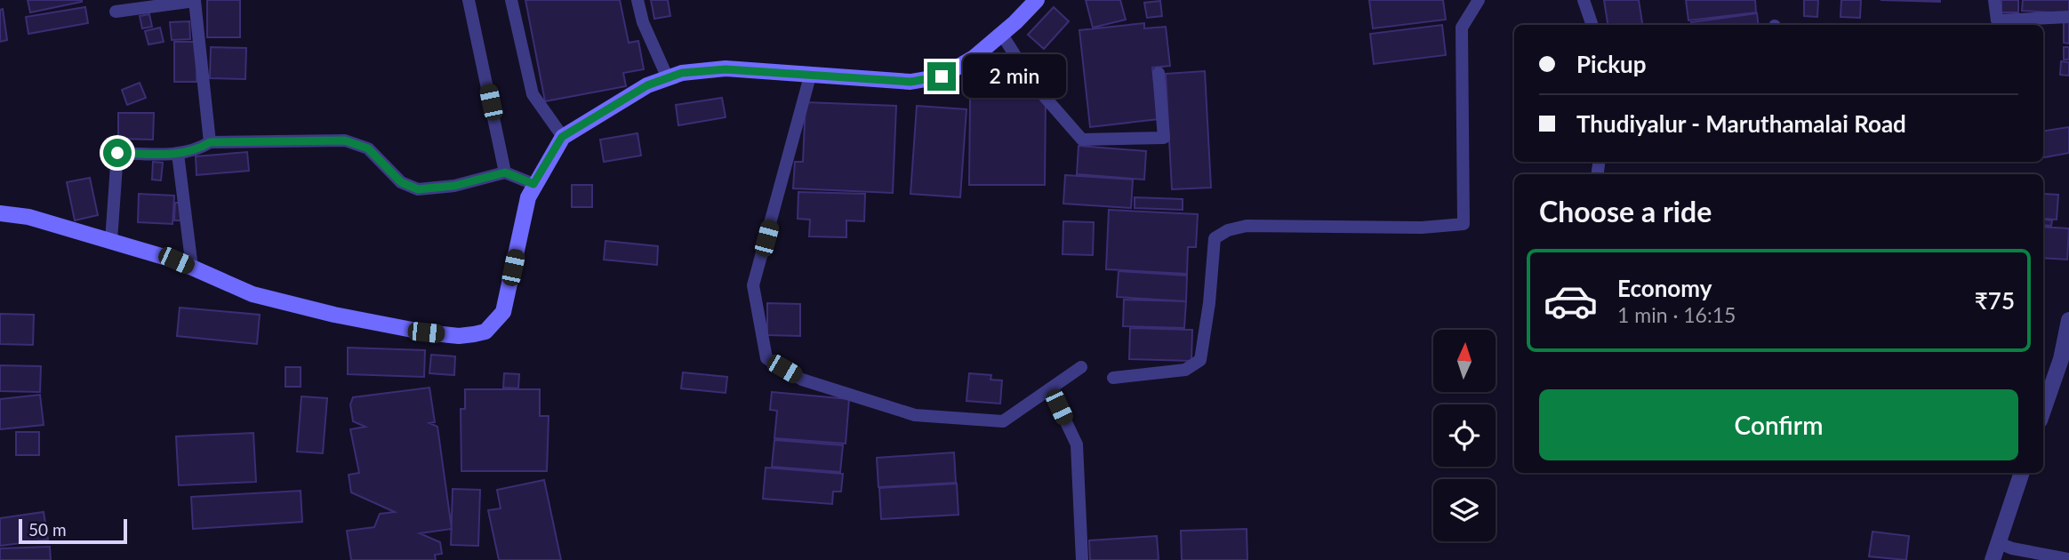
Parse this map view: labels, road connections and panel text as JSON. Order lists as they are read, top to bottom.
{
  "scale_bar": "50 m",
  "north": "top",
  "page": {
    "banner": ["Pickup", "Thudiyalur - Maruthamalai Road"],
    "bubble": "2 min",
    "heading": "Choose a ride",
    "list": [
      {
        "name": "Economy",
        "note": "1 min · 16:15",
        "value": "₹75"
      }
    ],
    "buttons": "Confirm",
    "scale": "50 m"
  }
}
